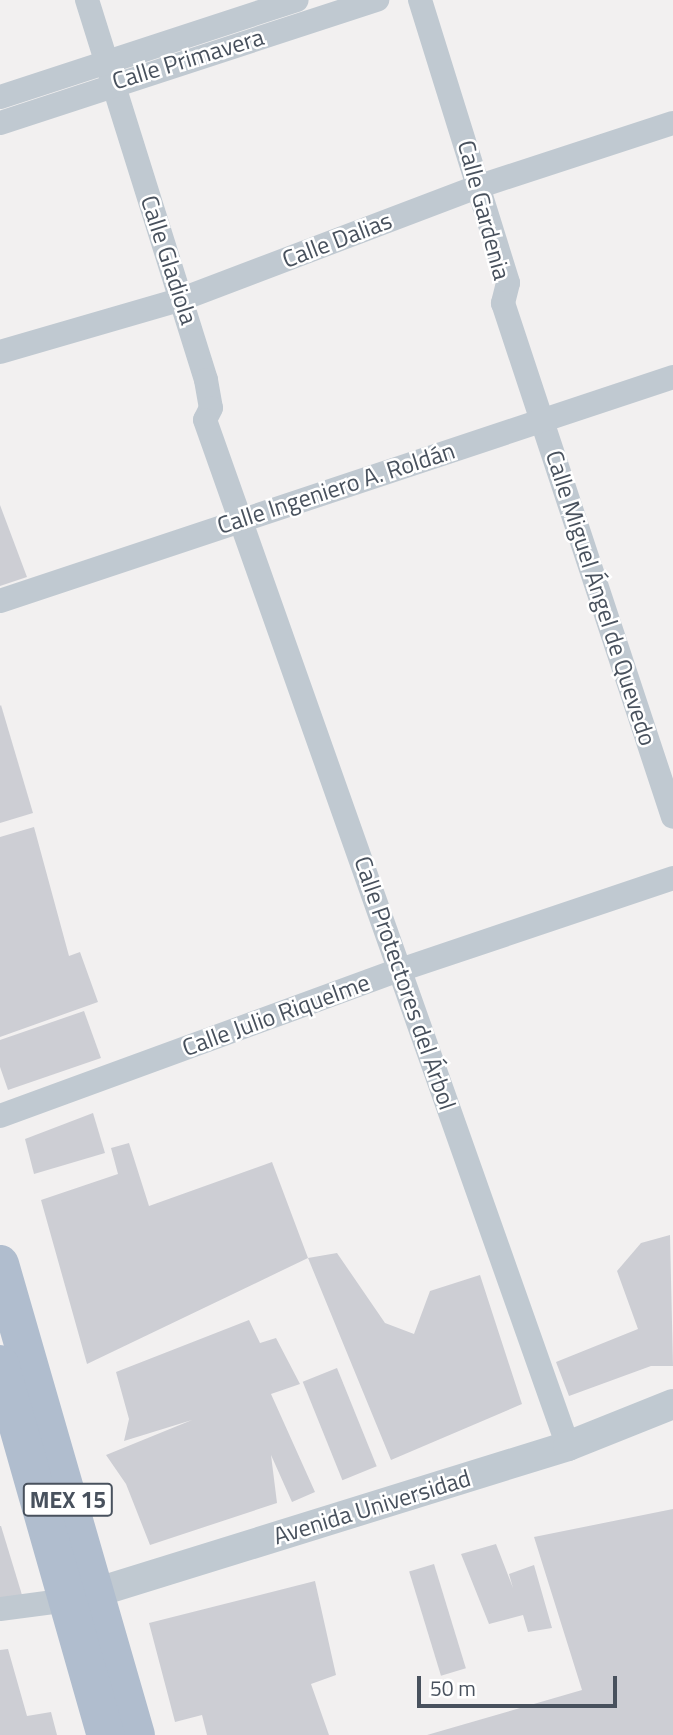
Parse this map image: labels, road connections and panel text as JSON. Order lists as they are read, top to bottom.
{
  "streets": {
    "main road": ["MEX 15"],
    "street": [
      "Calle Primavera",
      "Calle Gardenia",
      "Calle Dalias",
      "Calle Gladiola",
      "Calle Ingeniero A. Roldán",
      "Calle Miguel Ángel de Quevedo",
      "Calle Protectores del Árbol",
      "Calle Julio Riquelme",
      "Avenida Universidad"
    ]
  },
  "crossings": [
    ["Calle Primavera", "Calle Gladiola"],
    ["Calle Gardenia", "Calle Dalias"],
    ["Calle Gardenia", "Calle Ingeniero A. Roldán"],
    ["Calle Gardenia", "Calle Miguel Ángel de Quevedo"],
    ["Calle Dalias", "Calle Gladiola"],
    ["Calle Gladiola", "Calle Ingeniero A. Roldán"],
    ["Calle Gladiola", "Calle Protectores del Árbol"],
    ["Calle Ingeniero A. Roldán", "Calle Miguel Ángel de Quevedo"],
    ["Calle Ingeniero A. Roldán", "Calle Protectores del Árbol"],
    ["Calle Protectores del Árbol", "Calle Julio Riquelme"],
    ["Calle Protectores del Árbol", "Avenida Universidad"],
    ["MEX 15", "Avenida Universidad"]
  ],
  "scale_bar": "50 m"
}
